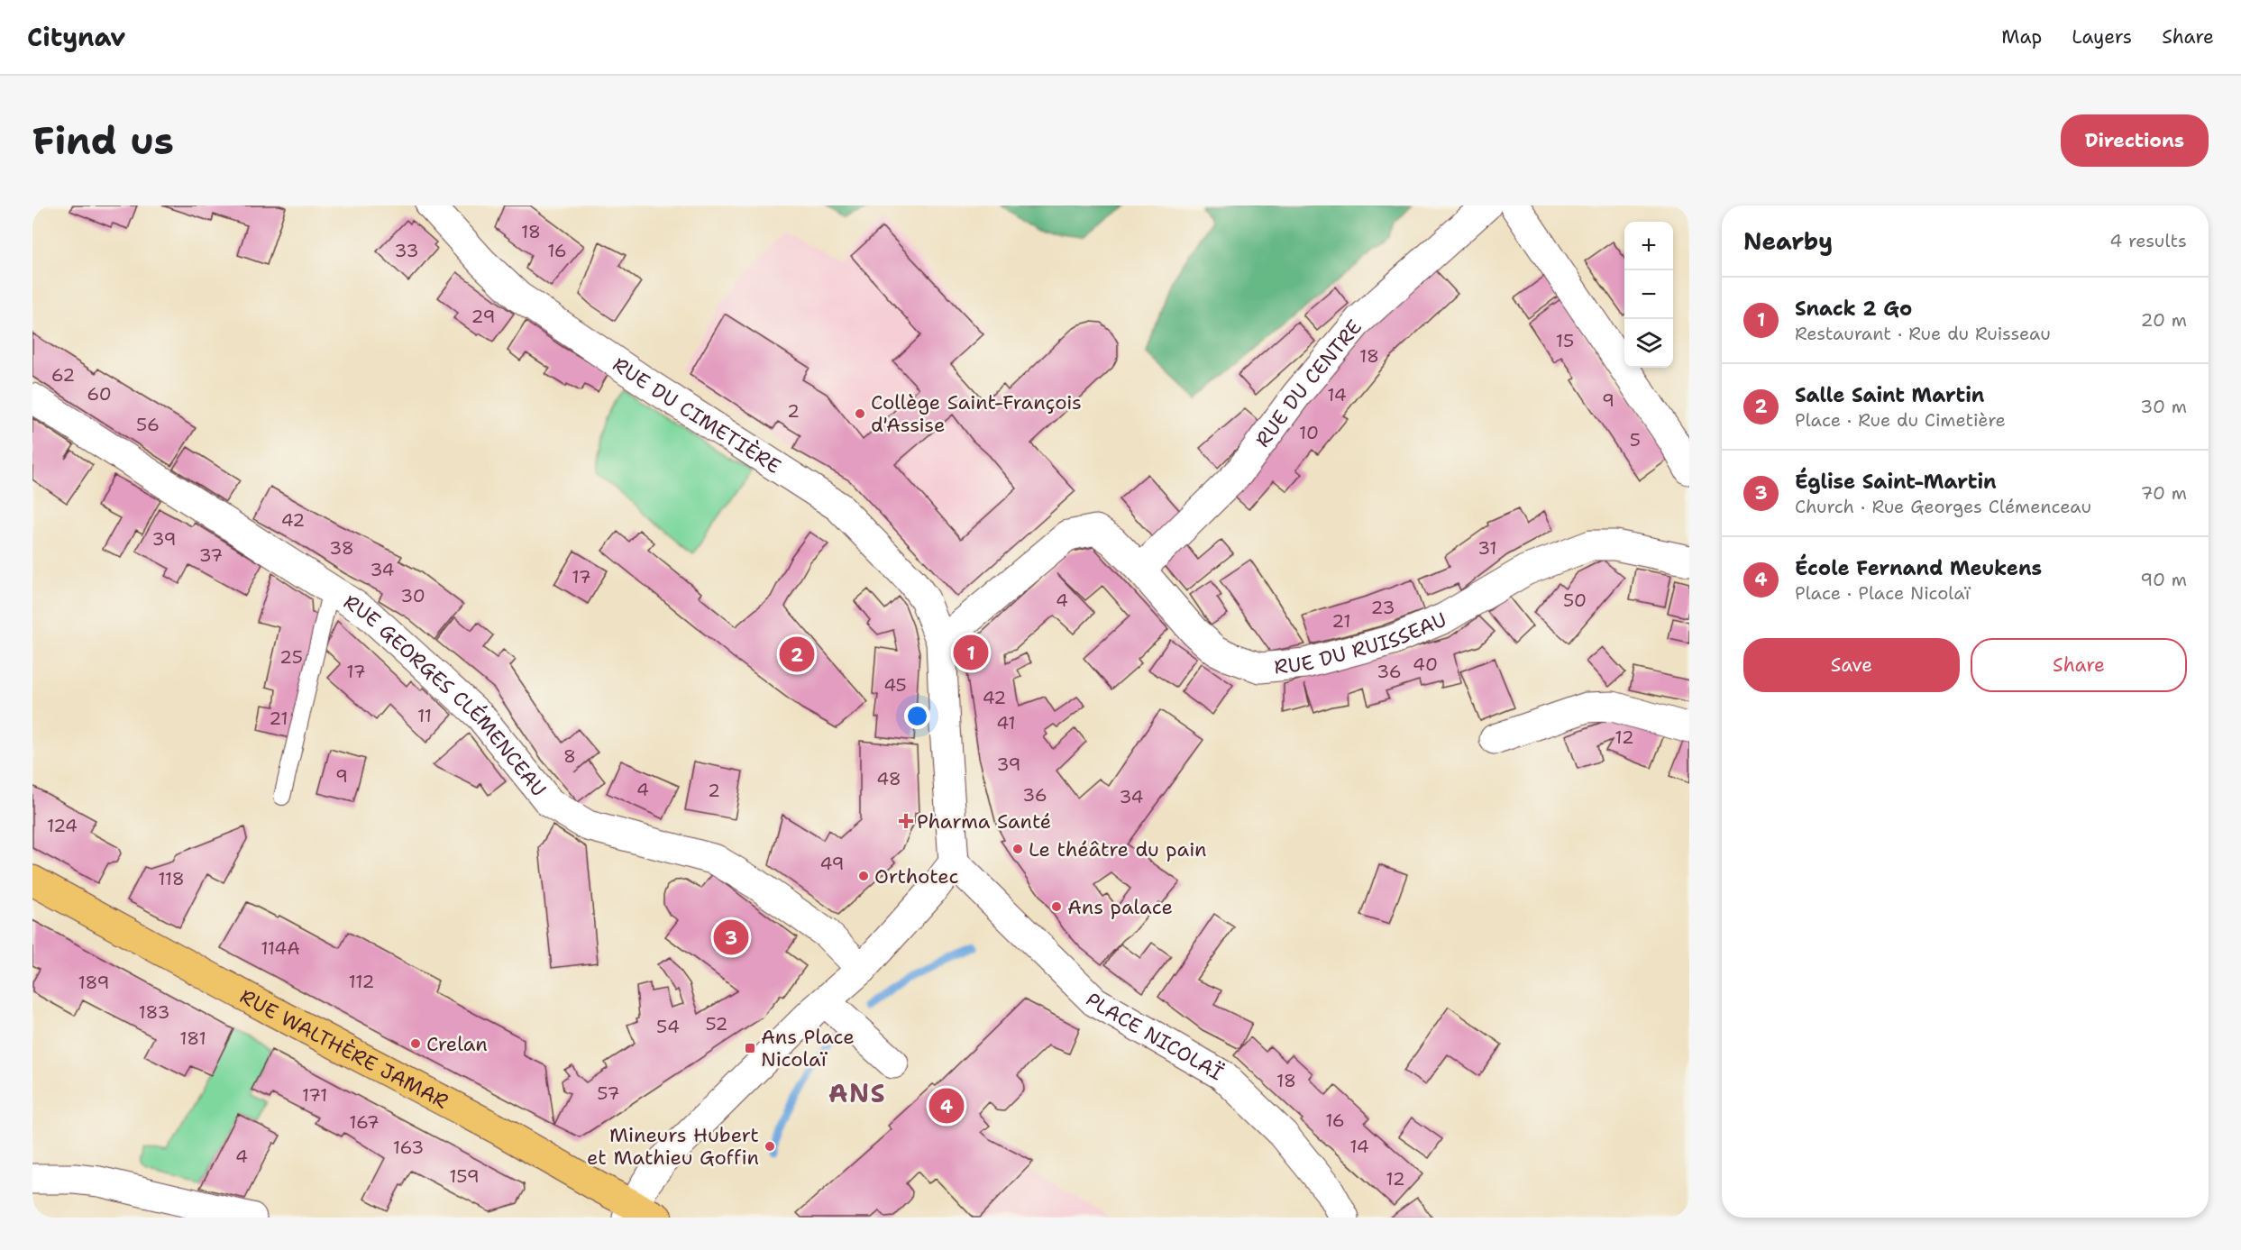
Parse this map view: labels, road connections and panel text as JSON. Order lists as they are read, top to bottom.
{
  "streets": {
    "main road": ["RUE WALTHÈRE JAMAR"],
    "street": [
      "RUE DU CENTRE",
      "RUE DU CIMETIÈRE",
      "RUE DU RUISSEAU",
      "RUE GEORGES CLÉMENCEAU",
      "PLACE NICOLAÏ"
    ]
  },
  "crossings": [
    ["RUE DU CENTRE", "RUE DU RUISSEAU"],
    ["RUE DU CIMETIÈRE", "RUE DU RUISSEAU"]
  ],
  "districts": ["ANS"],
  "places": {
    "other": [
      "Collège Saint-François d'Assise",
      "Le théâtre du pain",
      "Orthotec",
      "Ans palace",
      "Crelan",
      "Mineurs Hubert et Mathieu Goffin"
    ],
    "health": ["Pharma Santé"],
    "transit": ["Ans Place Nicolaï"]
  },
  "house_numbers": [
    "18",
    "33",
    "16",
    "29",
    "15",
    "18",
    "62",
    "60",
    "14",
    "9",
    "2",
    "56",
    "10",
    "5",
    "42",
    "39",
    "38",
    "31",
    "37",
    "34",
    "17",
    "30",
    "4",
    "50",
    "23",
    "21",
    "25",
    "40",
    "17",
    "36",
    "45",
    "42",
    "11",
    "21",
    "41",
    "12",
    "8",
    "39",
    "9",
    "48",
    "4",
    "2",
    "36",
    "34",
    "124",
    "49",
    "118",
    "114A",
    "112",
    "189",
    "183",
    "52",
    "54",
    "181",
    "18",
    "57",
    "171",
    "16",
    "167",
    "14",
    "163",
    "4",
    "159",
    "12"
  ],
  "page": {
    "header": "Citynav",
    "nav": ["Map", "Layers", "Share"],
    "buttons": [
      "Directions",
      ["Save", "Share"]
    ],
    "title": "Find us",
    "heading": ["Nearby", "4 results"],
    "map_buttons": ["+", "−"],
    "list": [
      {
        "mark": "1",
        "name": "Snack 2 Go",
        "note": "Restaurant · Rue du Ruisseau",
        "value": "20 m"
      },
      {
        "mark": "2",
        "name": "Salle Saint Martin",
        "note": "Place · Rue du Cimetière",
        "value": "30 m"
      },
      {
        "mark": "3",
        "name": "Église Saint-Martin",
        "note": "Church · Rue Georges Clémenceau",
        "value": "70 m"
      },
      {
        "mark": "4",
        "name": "École Fernand Meukens",
        "note": "Place · Place Nicolaï",
        "value": "90 m"
      }
    ],
    "pins": [
      "1",
      "2",
      "3",
      "4"
    ]
  }
}
